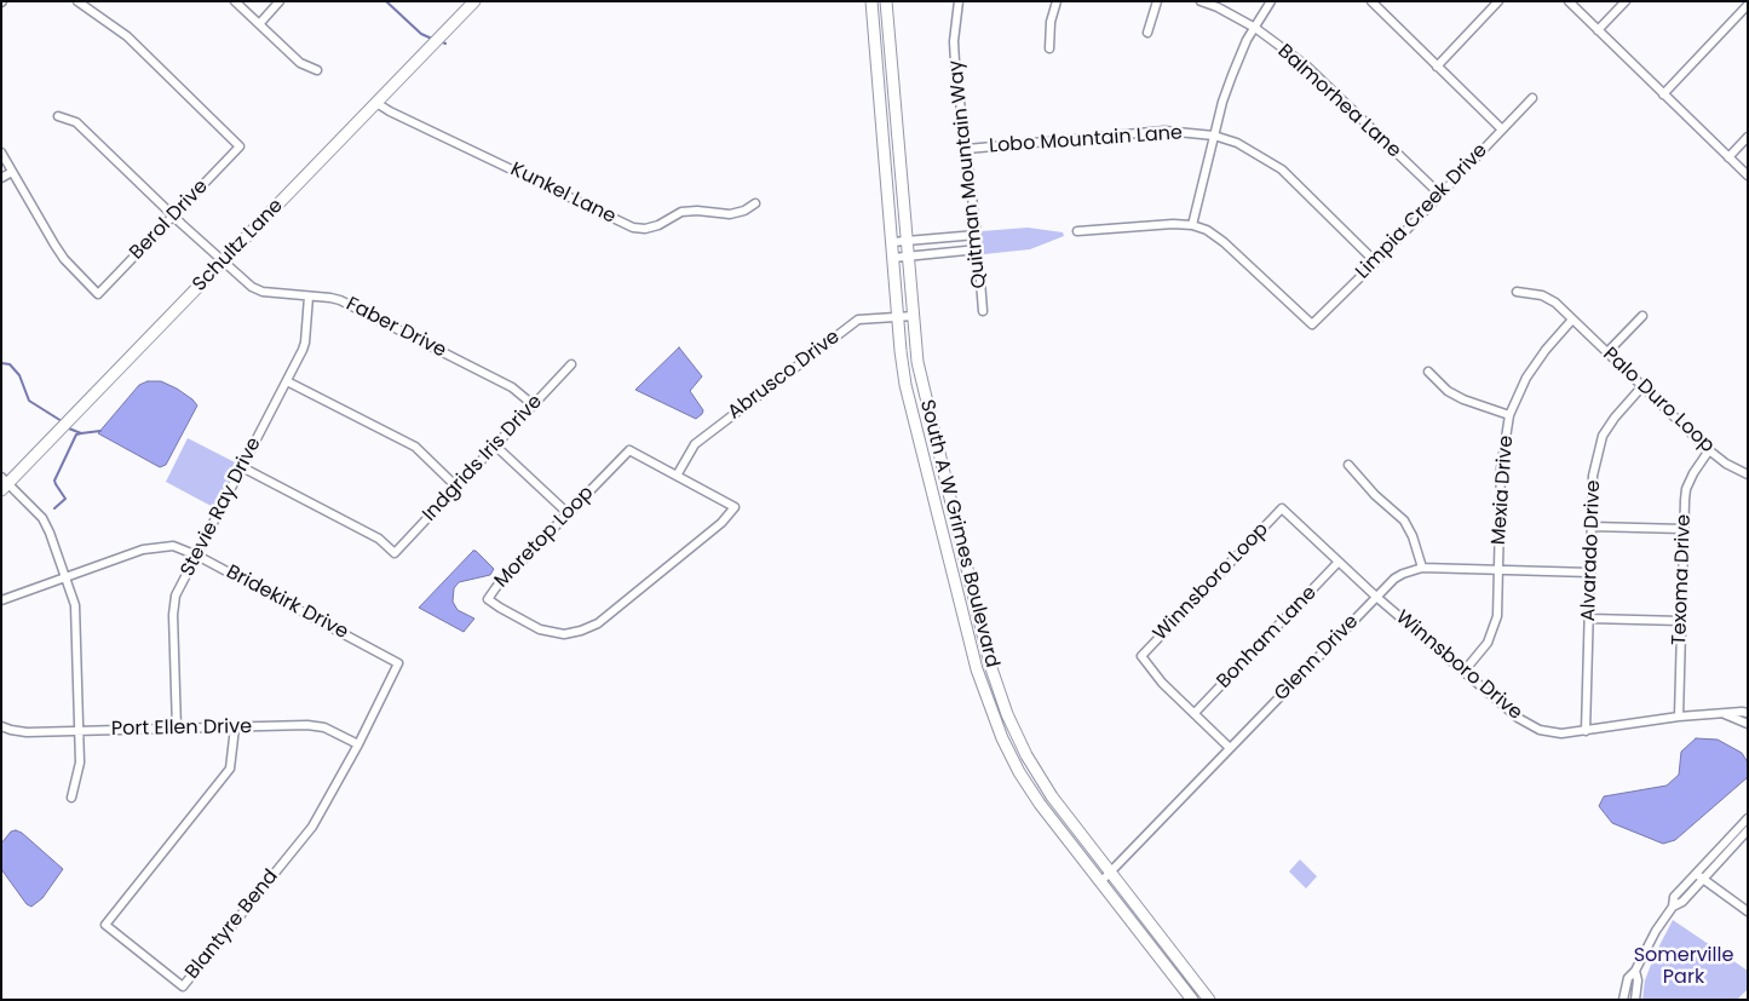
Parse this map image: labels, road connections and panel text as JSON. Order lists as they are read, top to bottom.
{
  "streets": {
    "main road": ["Schultz Lane", "South A W Grimes Boulevard"],
    "street": [
      "Balmorhea Lane",
      "Lobo Mountain Lane",
      "Quitman Mountain Way",
      "Kunkel Lane",
      "Limpia Creek Drive",
      "Berol Drive",
      "Faber Drive",
      "Abrusco Drive",
      "Palo Duro Loop",
      "Indgrids Iris Drive",
      "Mexia Drive",
      "Stevie Ray Drive",
      "Moretop Loop",
      "Alvarado Drive",
      "Texoma Drive",
      "Winnsboro Loop",
      "Bridekirk Drive",
      "Bonham Lane",
      "Glenn Drive",
      "Winnsboro Drive",
      "Port Ellen Drive",
      "Blantyre Bend"
    ]
  },
  "crossings": [
    ["Balmorhea Lane", "Limpia Creek Drive"],
    ["Lobo Mountain Lane", "Quitman Mountain Way"],
    ["Lobo Mountain Lane", "Limpia Creek Drive"],
    ["Kunkel Lane", "Schultz Lane"],
    ["Berol Drive", "Faber Drive"],
    ["Schultz Lane", "Faber Drive"],
    ["Faber Drive", "Indgrids Iris Drive"],
    ["Faber Drive", "Stevie Ray Drive"],
    ["Abrusco Drive", "South A W Grimes Boulevard"],
    ["Abrusco Drive", "Moretop Loop"],
    ["Palo Duro Loop", "Mexia Drive"],
    ["Palo Duro Loop", "Alvarado Drive"],
    ["Palo Duro Loop", "Texoma Drive"],
    ["Indgrids Iris Drive", "Stevie Ray Drive"],
    ["Mexia Drive", "Glenn Drive"],
    ["Mexia Drive", "Winnsboro Drive"],
    ["Stevie Ray Drive", "Bridekirk Drive"],
    ["Stevie Ray Drive", "Port Ellen Drive"],
    ["South A W Grimes Boulevard", "Glenn Drive"],
    ["Alvarado Drive", "Glenn Drive"],
    ["Alvarado Drive", "Winnsboro Drive"],
    ["Texoma Drive", "Winnsboro Drive"],
    ["Winnsboro Loop", "Bonham Lane"],
    ["Winnsboro Loop", "Glenn Drive"],
    ["Winnsboro Loop", "Winnsboro Drive"],
    ["Bridekirk Drive", "Blantyre Bend"],
    ["Glenn Drive", "Winnsboro Drive"],
    ["Port Ellen Drive", "Blantyre Bend"]
  ],
  "parks": ["Somerville Park"]
}
